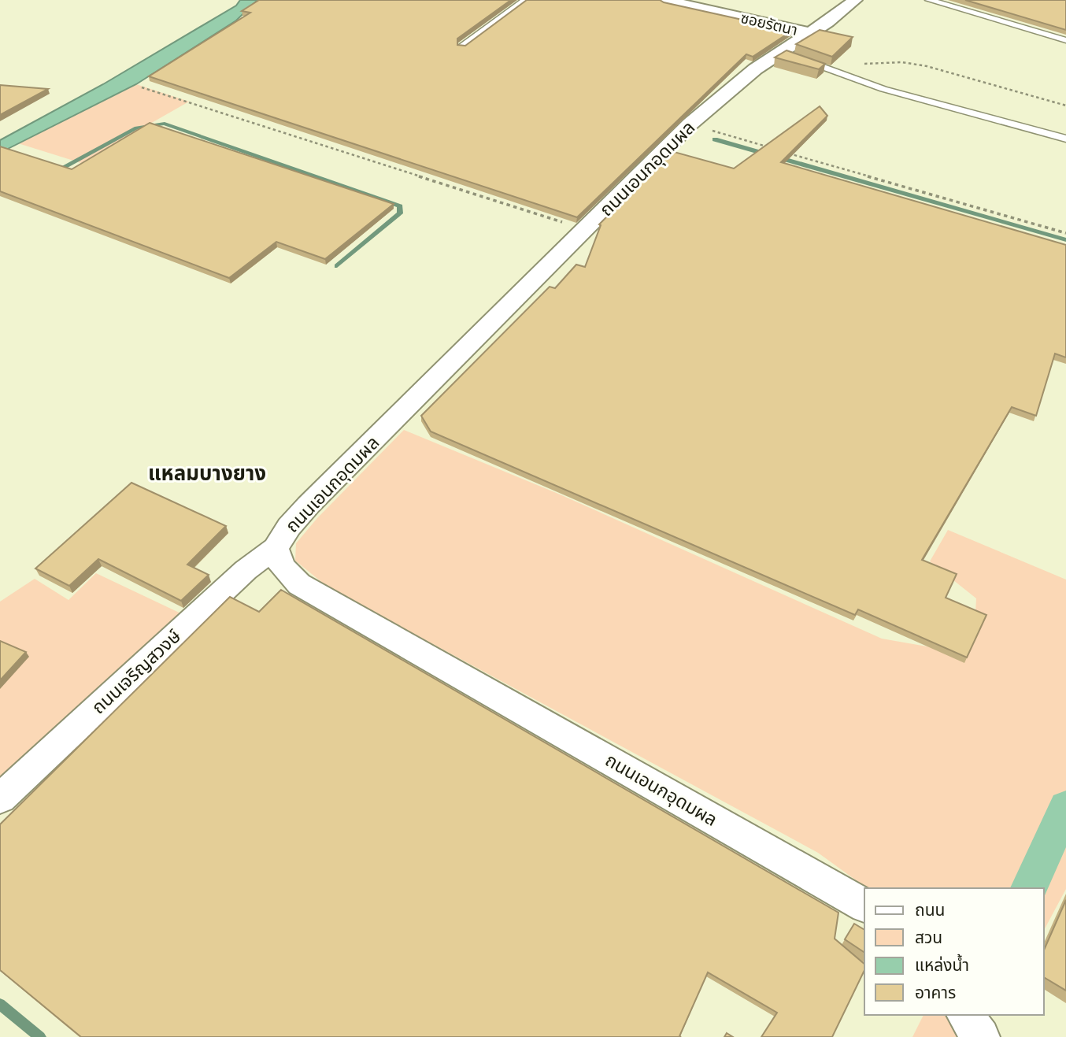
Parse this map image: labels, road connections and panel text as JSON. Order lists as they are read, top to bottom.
{
  "streets": {
    "street": ["ซอยรัตนา", "ถนนเอนกอุดมผล", "ถนนเจริญสวงษ์"]
  },
  "crossings": [
    ["ซอยรัตนา", "ถนนเอนกอุดมผล"],
    ["ถนนเอนกอุดมผล", "ถนนเจริญสวงษ์"]
  ],
  "districts": ["แหลมบางยาง"],
  "legend": [
    "ถนน",
    "สวน",
    "แหล่งน้ำ",
    "อาคาร"
  ]
}
